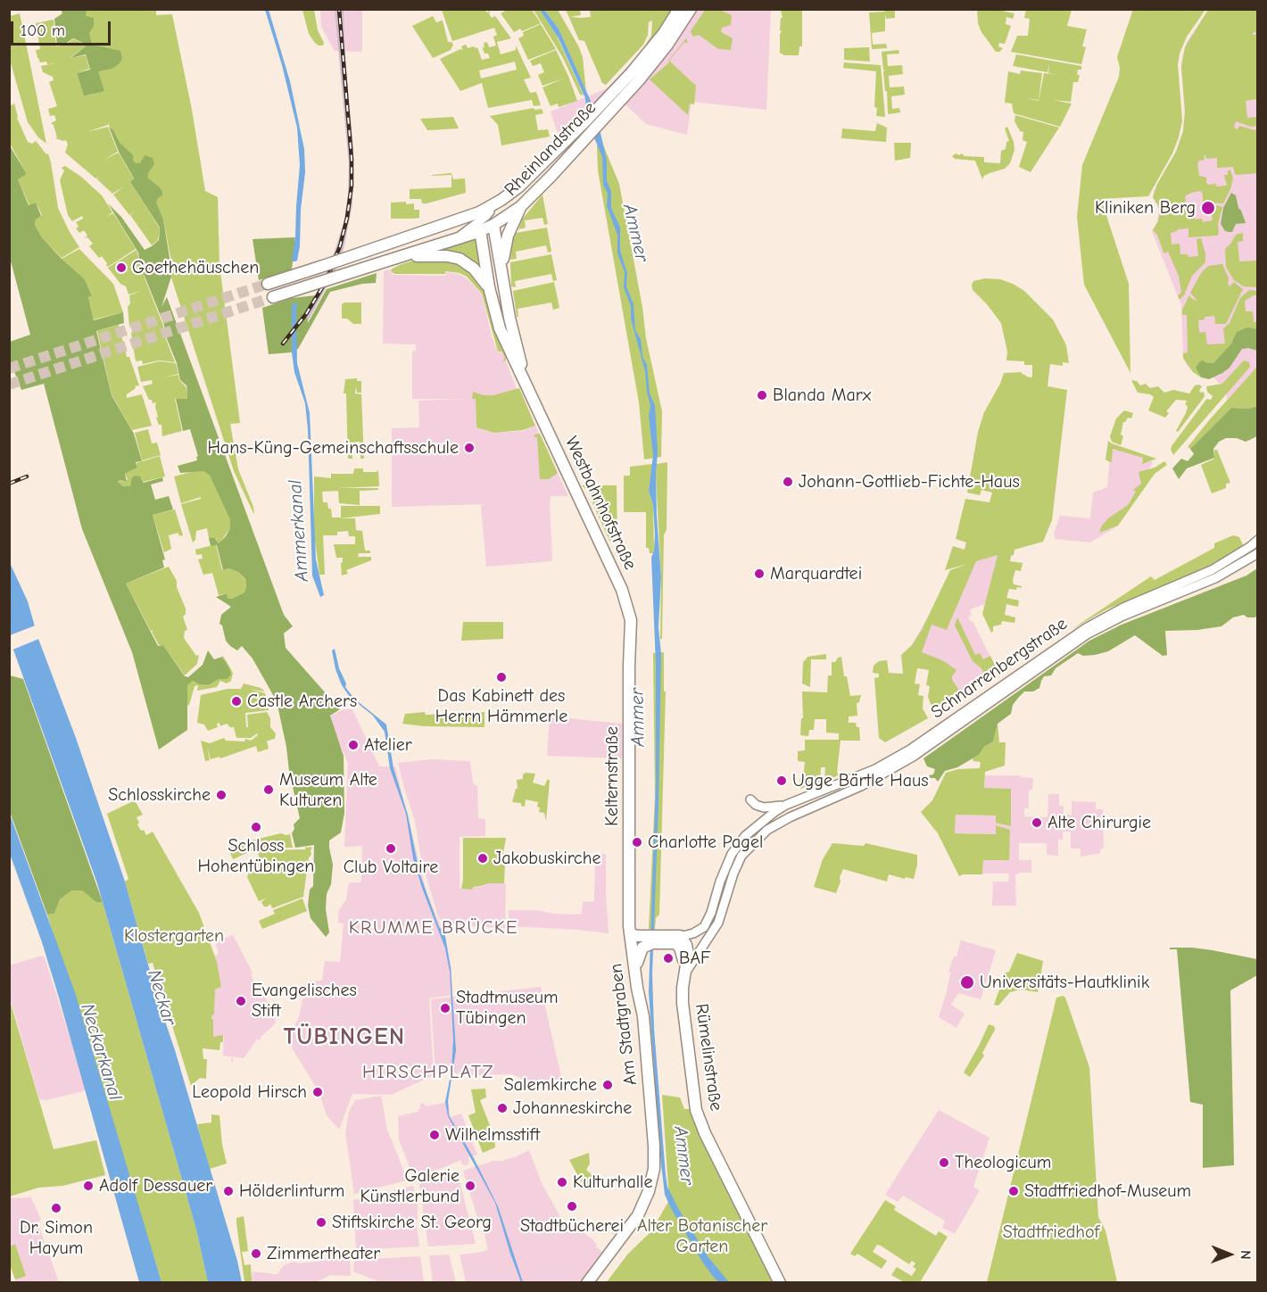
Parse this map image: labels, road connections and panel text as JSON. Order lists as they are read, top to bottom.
{
  "streets": {
    "main road": [
      "Rheinlandstraße",
      "Westbahnhofstraße",
      "Kelternstraße",
      "Am Stadtgraben",
      "Rümelinstraße"
    ],
    "street": ["Schnarrenbergstraße"]
  },
  "crossings": [
    ["Rheinlandstraße", "Westbahnhofstraße"],
    ["Westbahnhofstraße", "Kelternstraße"],
    ["Schnarrenbergstraße", "Rümelinstraße"],
    ["Kelternstraße", "Am Stadtgraben"]
  ],
  "districts": ["KRUMME BRÜCKE", "TÜBINGEN", "HIRSCHPLATZ"],
  "water": [
    "Ammer",
    "Ammerkanal",
    "Neckar",
    "Neckarkanal"
  ],
  "parks": ["Klostergarten", "Alter Botanischer Garten", "Stadtfriedhof"],
  "places": [
    "Kliniken Berg",
    "Goethehäuschen",
    "Blanda Marx",
    "Hans-Küng-Gemeinschaftsschule",
    "Johann-Gottlieb-Fichte-Haus",
    "Marquardtei",
    "Das Kabinett des Herrn Hämmerle",
    "Castle Archers",
    "Atelier",
    "Ugge Bärtle Haus",
    "Museum Alte Kulturen",
    "Schlosskirche",
    "Alte Chirurgie",
    "Schloss Hohentübingen",
    "Charlotte Pagel",
    "Club Voltaire",
    "Jakobuskirche",
    "BAF",
    "Universitäts-Hautklinik",
    "Evangelisches Stift",
    "Stadtmuseum Tübingen",
    "Salemkirche",
    "Leopold Hirsch",
    "Johanneskirche",
    "Wilhelmsstift",
    "Theologicum",
    "Kulturhalle",
    "Adolf Dessauer",
    "Galerie Künstlerbund",
    "Hölderlinturm",
    "Stadtfriedhof-Museum",
    "Stadtbücherei",
    "Dr. Simon Hayum",
    "Stiftskirche St. Georg",
    "Zimmertheater"
  ],
  "scale_bar": "100 m",
  "north": "right"
}
